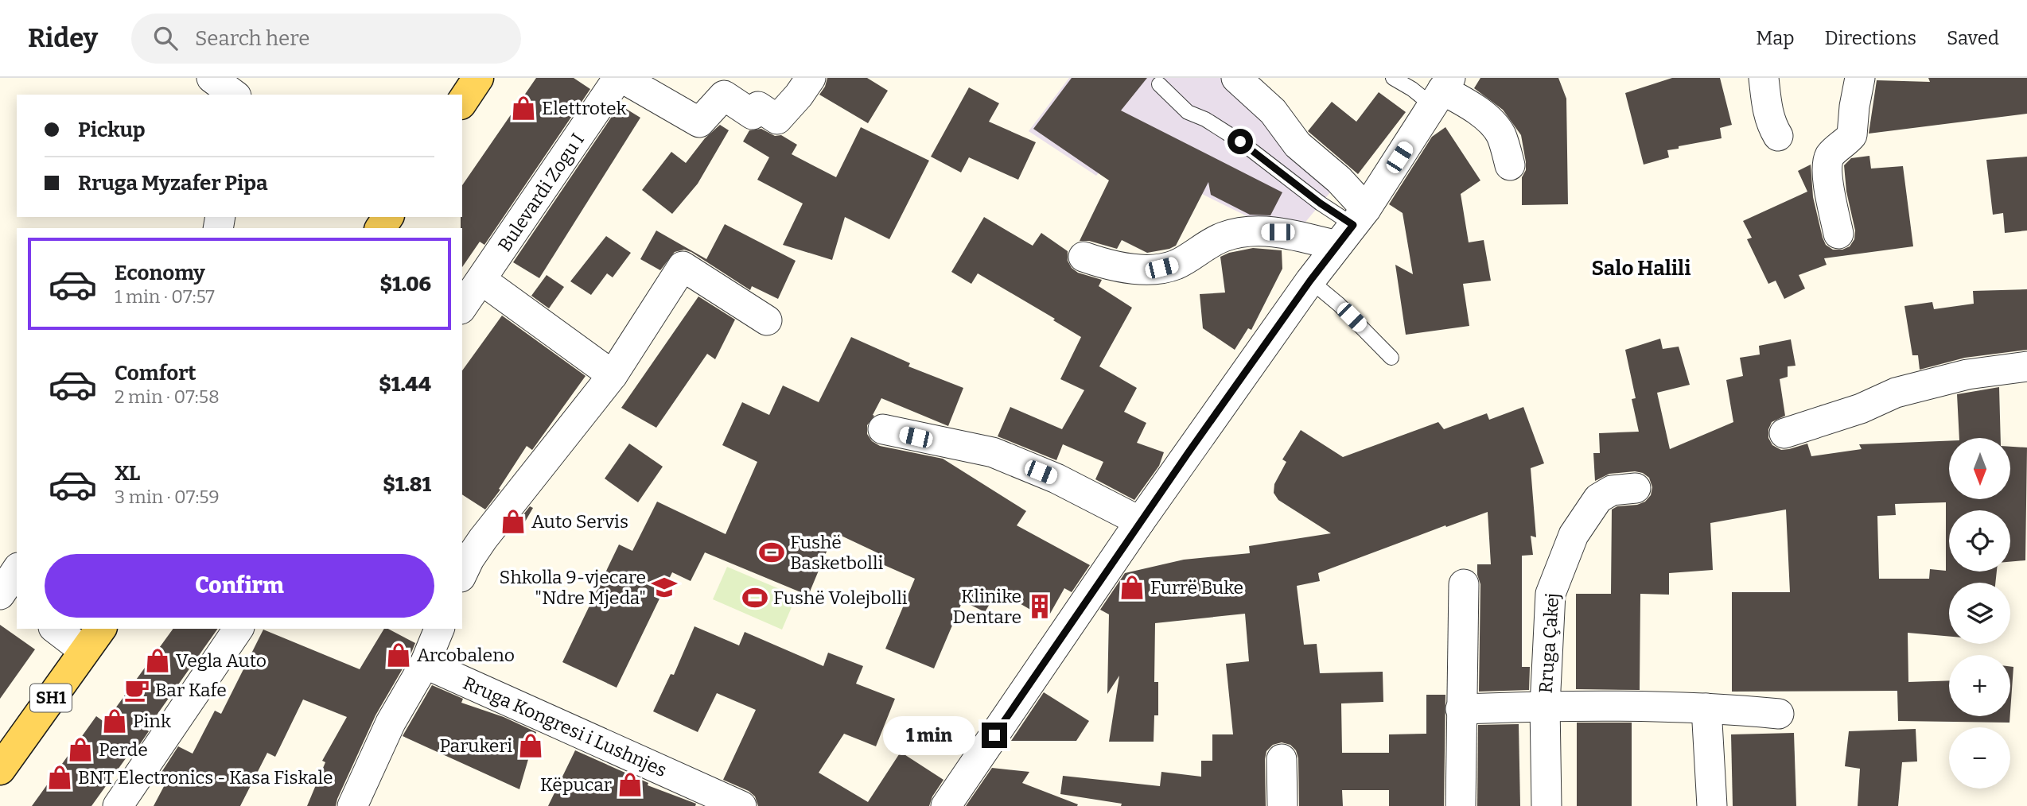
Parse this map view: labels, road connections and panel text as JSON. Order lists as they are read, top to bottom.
{
  "streets": {
    "main road": ["SH1"],
    "street": ["Bulevardi Zogu I", "Rruga Çakej", "Rruga Kongresi i Lushnjes"]
  },
  "districts": ["Salo Halili"],
  "places": {
    "shop": [
      "Elettrotek",
      "Auto Servis",
      "Furrë Buke",
      "Arcobaleno",
      "Vegla Auto",
      "Pink",
      "Parukeri",
      "Perde",
      "BNT Electronics - Kasa Fiskale",
      "Këpucar"
    ],
    "sports": ["Fushë Basketbolli", "Fushë Volejbolli"],
    "school or university": ["Shkolla 9-vjecare \"Ndre Mjeda\""],
    "building": ["Klinike Dentare"],
    "cafe": ["Bar Kafe"]
  },
  "north": "bottom",
  "page": {
    "header": "Ridey",
    "search": "Search here",
    "nav": ["Map", "Directions", "Saved"],
    "banner": ["Pickup", "Rruga Myzafer Pipa"],
    "list": [
      {
        "name": "Economy",
        "note": "1 min · 07:57",
        "value": "$1.06"
      },
      {
        "name": "Comfort",
        "note": "2 min · 07:58",
        "value": "$1.44"
      },
      {
        "name": "XL",
        "note": "3 min · 07:59",
        "value": "$1.81"
      }
    ],
    "map_buttons": ["+", "−"],
    "buttons": "Confirm",
    "bubble": "1 min"
  }
}
